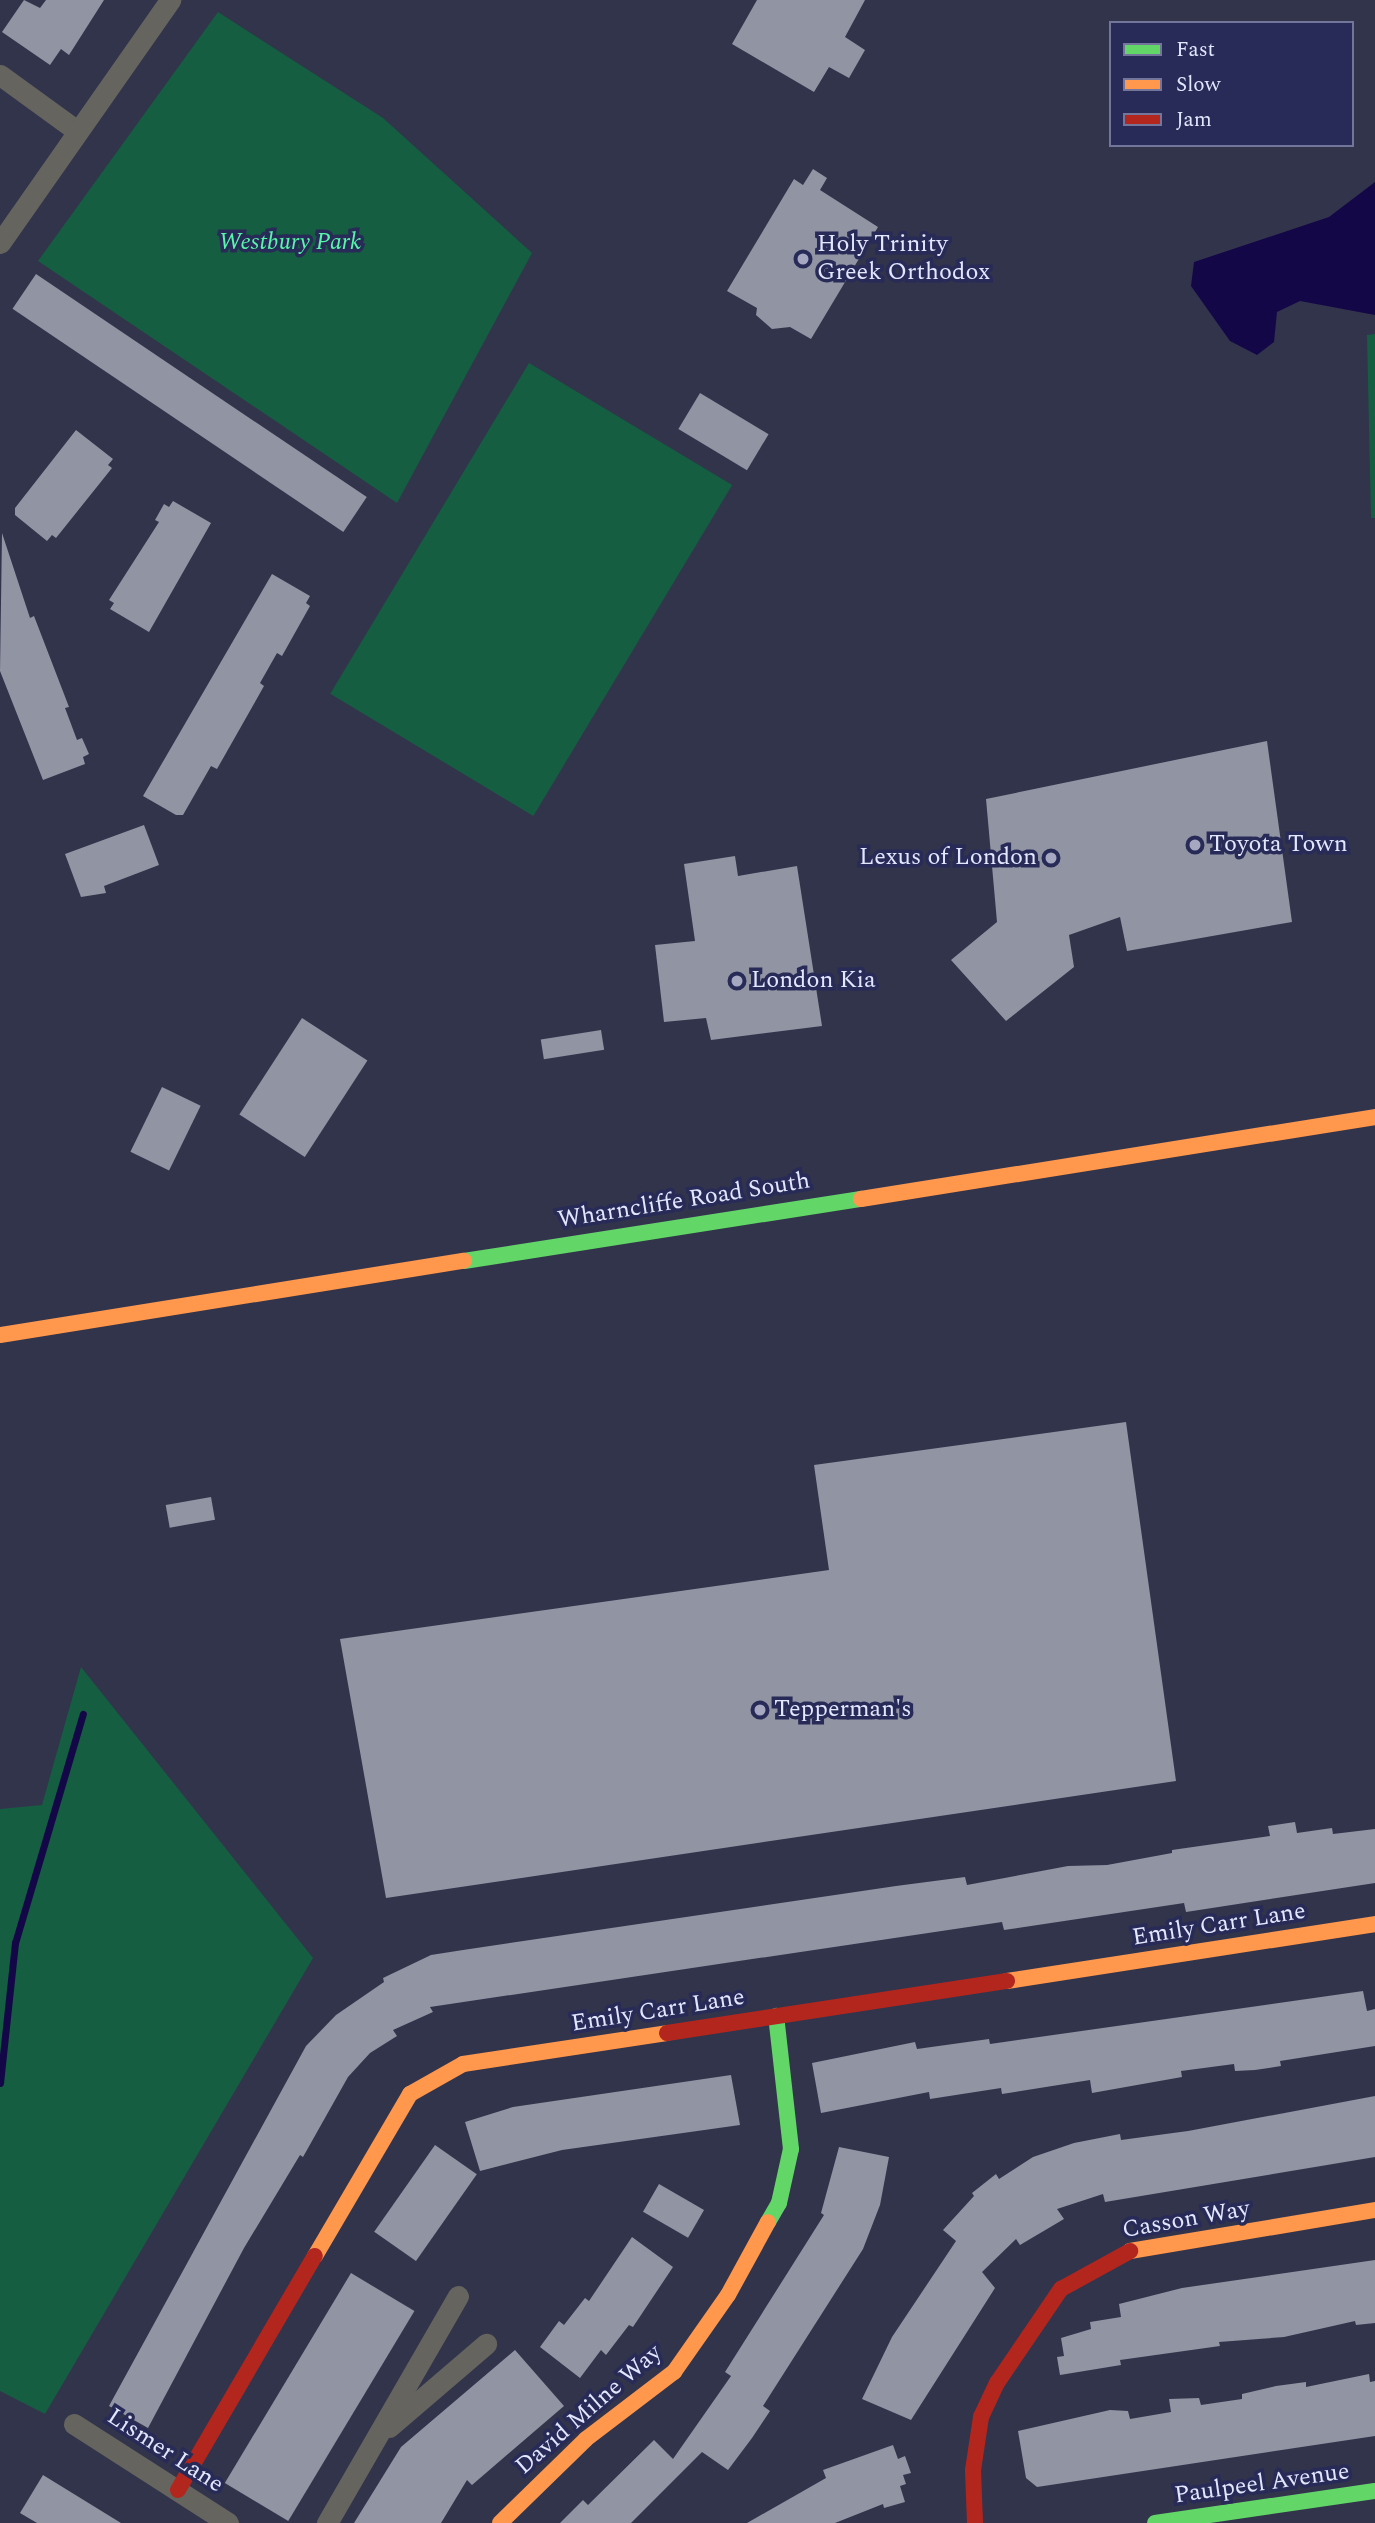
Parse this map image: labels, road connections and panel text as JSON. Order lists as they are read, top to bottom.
{
  "streets": {
    "street": [
      "Wharncliffe Road South",
      "Emily Carr Lane",
      "Casson Way",
      "David Milne Way",
      "Lismer Lane",
      "Paulpeel Avenue"
    ]
  },
  "crossings": [
    ["Emily Carr Lane", "David Milne Way"],
    ["Emily Carr Lane", "Lismer Lane"]
  ],
  "parks": ["Westbury Park"],
  "places": [
    "Holy Trinity Greek Orthodox",
    "Toyota Town",
    "Lexus of London",
    "London Kia",
    "Tepperman's"
  ],
  "legend": ["Fast", "Slow", "Jam"]
}
